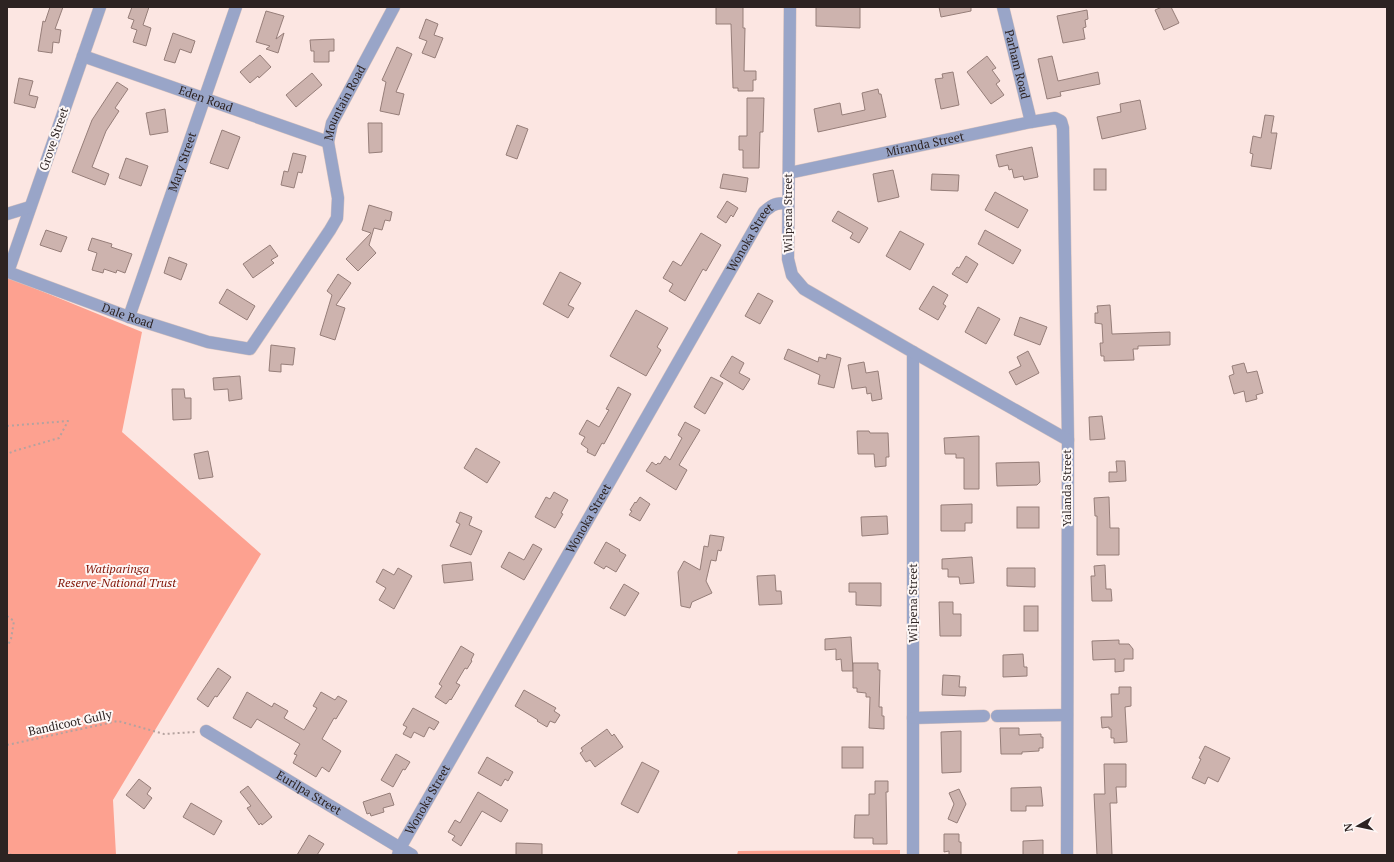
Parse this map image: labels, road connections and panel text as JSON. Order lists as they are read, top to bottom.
{
  "streets": {
    "street": [
      "Parham Road",
      "Eden Road",
      "Mountain Road",
      "Grove Street",
      "Miranda Street",
      "Mary Street",
      "Wilpena Street",
      "Wonoka Street",
      "Dale Road",
      "Yalanda Street",
      "Eurilpa Street"
    ],
    "path": ["Bandicoot Gully"]
  },
  "crossings": [
    ["Parham Road", "Miranda Street"],
    ["Eden Road", "Mountain Road"],
    ["Eden Road", "Grove Street"],
    ["Eden Road", "Mary Street"],
    ["Mountain Road", "Dale Road"],
    ["Grove Street", "Dale Road"],
    ["Miranda Street", "Wilpena Street"],
    ["Miranda Street", "Yalanda Street"],
    ["Mary Street", "Dale Road"],
    ["Wilpena Street", "Wonoka Street"],
    ["Wilpena Street", "Yalanda Street"],
    ["Wonoka Street", "Eurilpa Street"],
    ["Bandicoot Gully", "Eurilpa Street"]
  ],
  "parks": ["Watiparinga Reserve-National Trust"],
  "north": "left"
}
